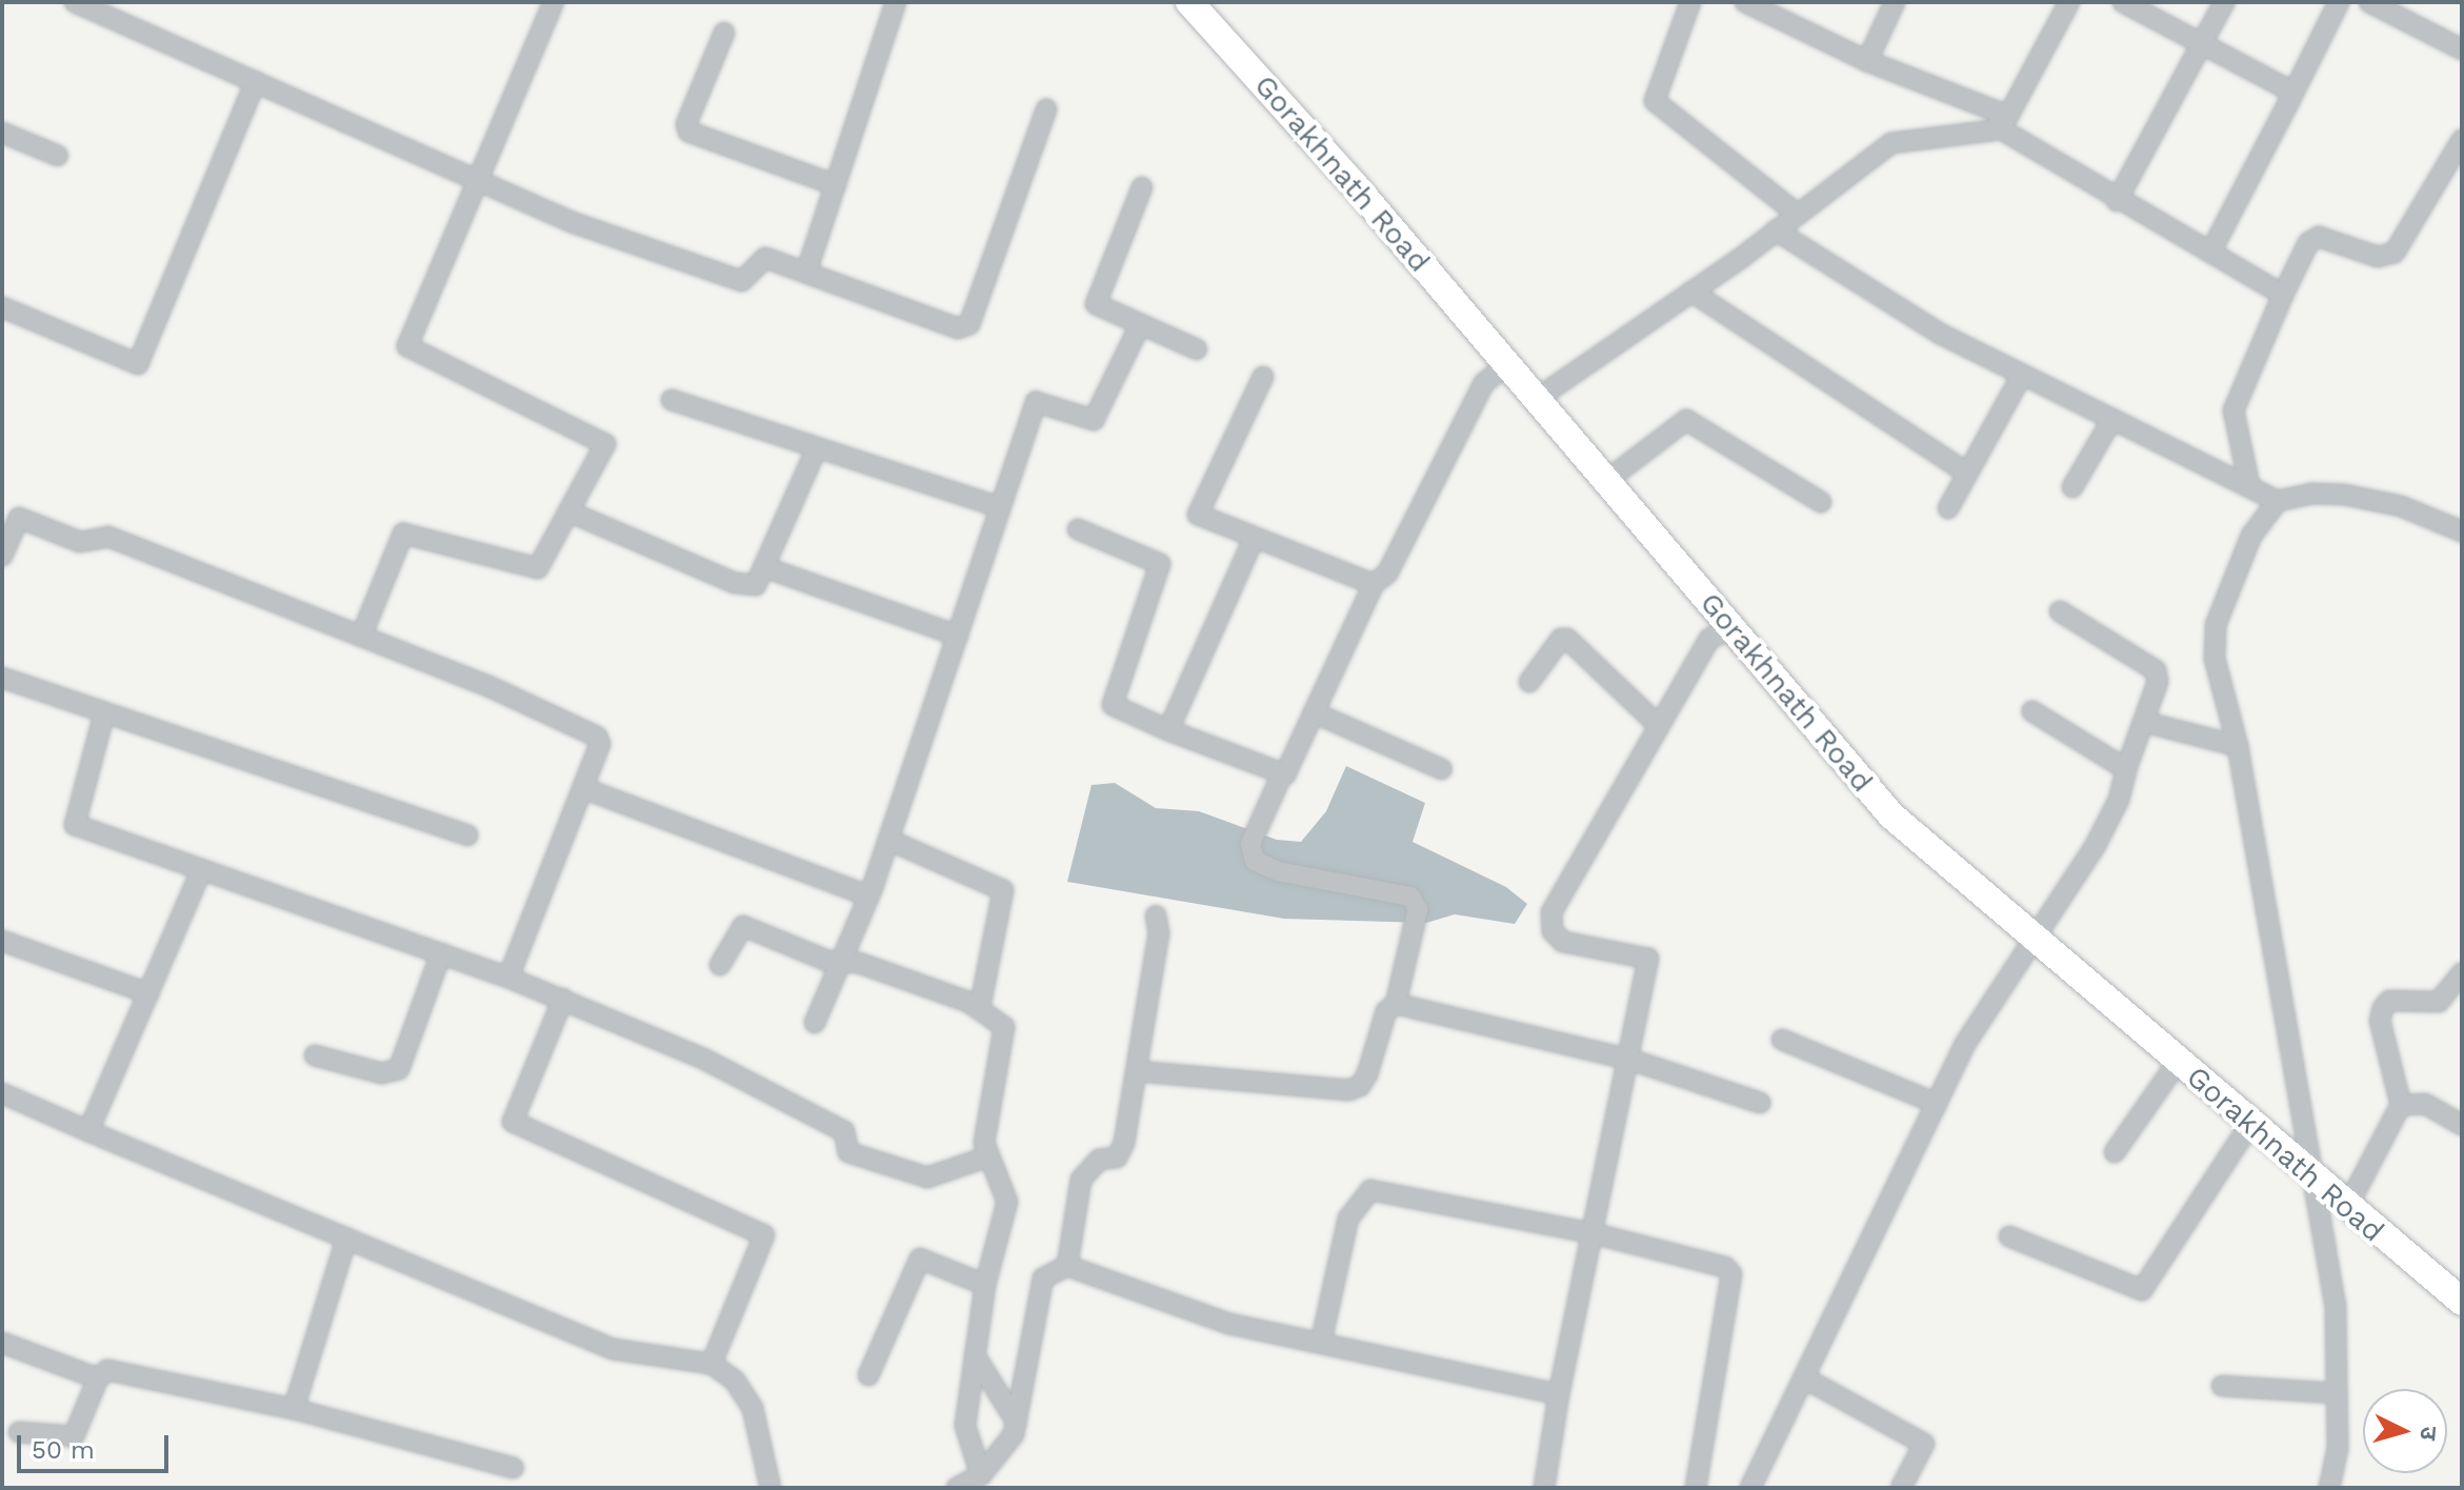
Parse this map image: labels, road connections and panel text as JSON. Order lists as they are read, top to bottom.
{
  "streets": {
    "main road": ["Gorakhnath Road"]
  },
  "scale_bar": "50 m",
  "north": "right"
}
